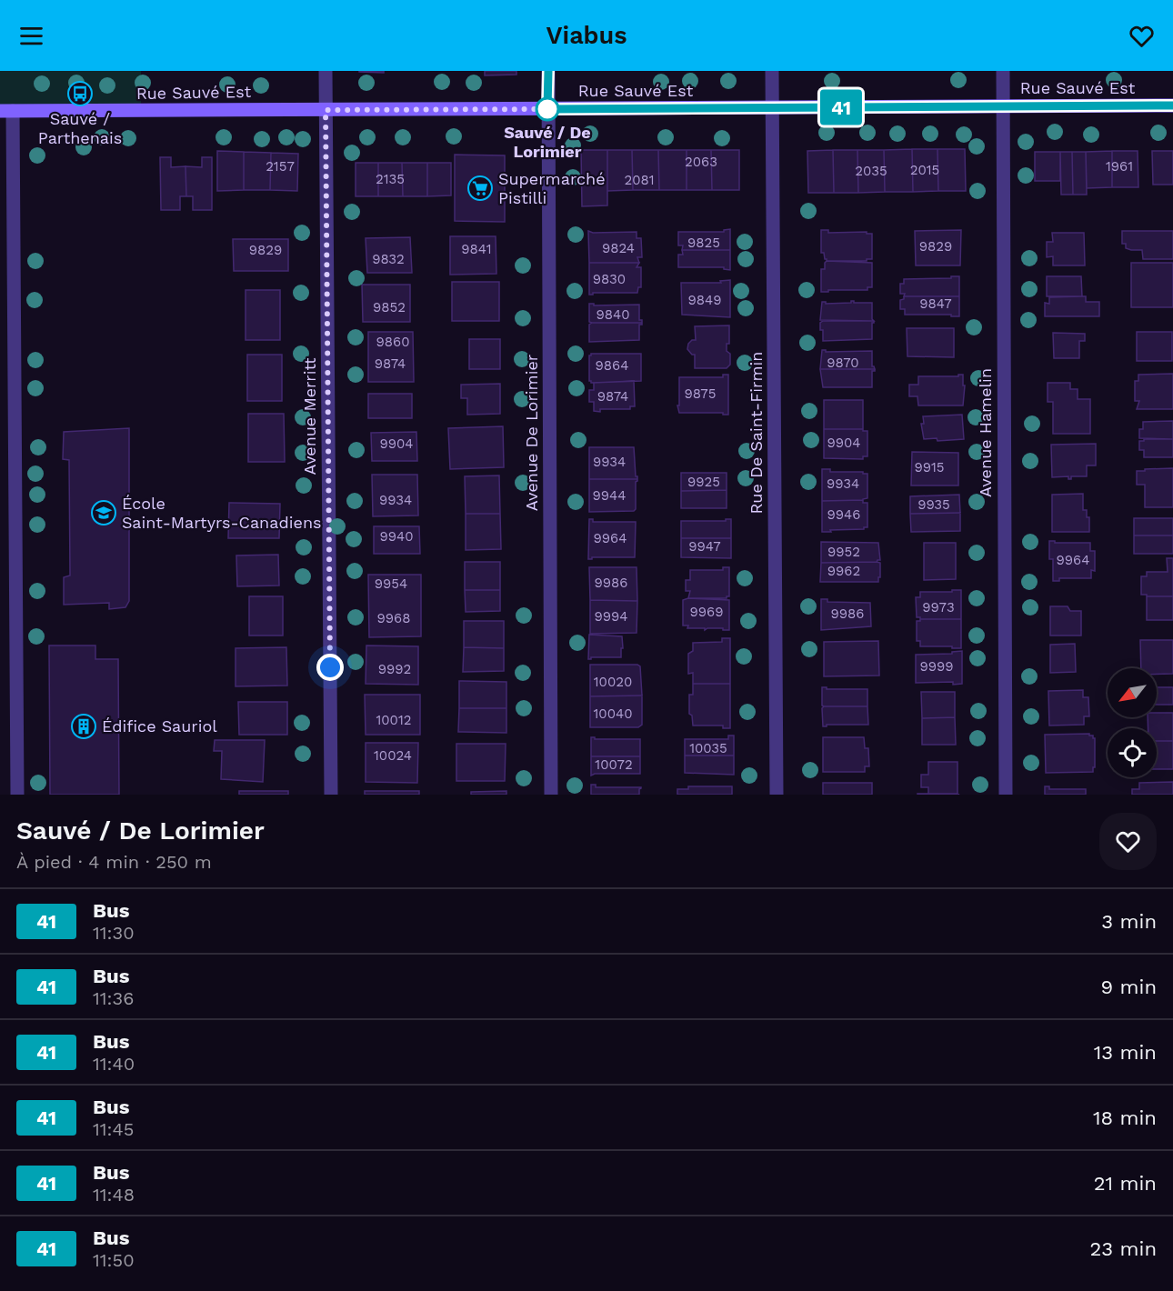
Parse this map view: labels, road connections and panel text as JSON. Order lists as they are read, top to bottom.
{
  "streets": {
    "main road": ["Rue Sauvé Est"],
    "street": [
      "Avenue Merritt",
      "Avenue De Lorimier",
      "Rue De Saint-Firmin",
      "Avenue Hamelin"
    ]
  },
  "crossings": [
    ["Rue Sauvé Est", "Avenue Merritt"],
    ["Rue Sauvé Est", "Avenue De Lorimier"],
    ["Rue Sauvé Est", "Rue De Saint-Firmin"],
    ["Rue Sauvé Est", "Avenue Hamelin"]
  ],
  "places": {
    "bus stop": ["Sauvé / Parthenais"],
    "other": ["Sauvé / De Lorimier"],
    "supermarket": ["Supermarché Pistilli"],
    "school or university": ["École Saint-Martyrs-Canadiens"],
    "building": ["Édifice Sauriol"]
  },
  "lines": ["bus line 41"],
  "house_numbers": [
    "2063",
    "2157",
    "1961",
    "2015",
    "2035",
    "2135",
    "2081",
    "9825",
    "9829",
    "9824",
    "9841",
    "9829",
    "9832",
    "9830",
    "9849",
    "9847",
    "9852",
    "9840",
    "9860",
    "9870",
    "9874",
    "9864",
    "9875",
    "9874",
    "9904",
    "9904",
    "9934",
    "9915",
    "9925",
    "9934",
    "9944",
    "9934",
    "9935",
    "9946",
    "9940",
    "9964",
    "9947",
    "9952",
    "9964",
    "9962",
    "9986",
    "9954",
    "9973",
    "9969",
    "9986",
    "9994",
    "9968",
    "9999",
    "9992",
    "10020",
    "10040",
    "10012",
    "10035",
    "10024",
    "10072"
  ],
  "north": "bottom left",
  "page": {
    "header": "Viabus",
    "on_map": "41",
    "heading": ["Sauvé / De Lorimier", "À pied · 4 min · 250 m"],
    "list": [
      {
        "mark": "41",
        "name": "Bus",
        "note": "11:30",
        "value": "3 min"
      },
      {
        "mark": "41",
        "name": "Bus",
        "note": "11:36",
        "value": "9 min"
      },
      {
        "mark": "41",
        "name": "Bus",
        "note": "11:40",
        "value": "13 min"
      },
      {
        "mark": "41",
        "name": "Bus",
        "note": "11:45",
        "value": "18 min"
      },
      {
        "mark": "41",
        "name": "Bus",
        "note": "11:48",
        "value": "21 min"
      },
      {
        "mark": "41",
        "name": "Bus",
        "note": "11:50",
        "value": "23 min"
      }
    ]
  }
}
